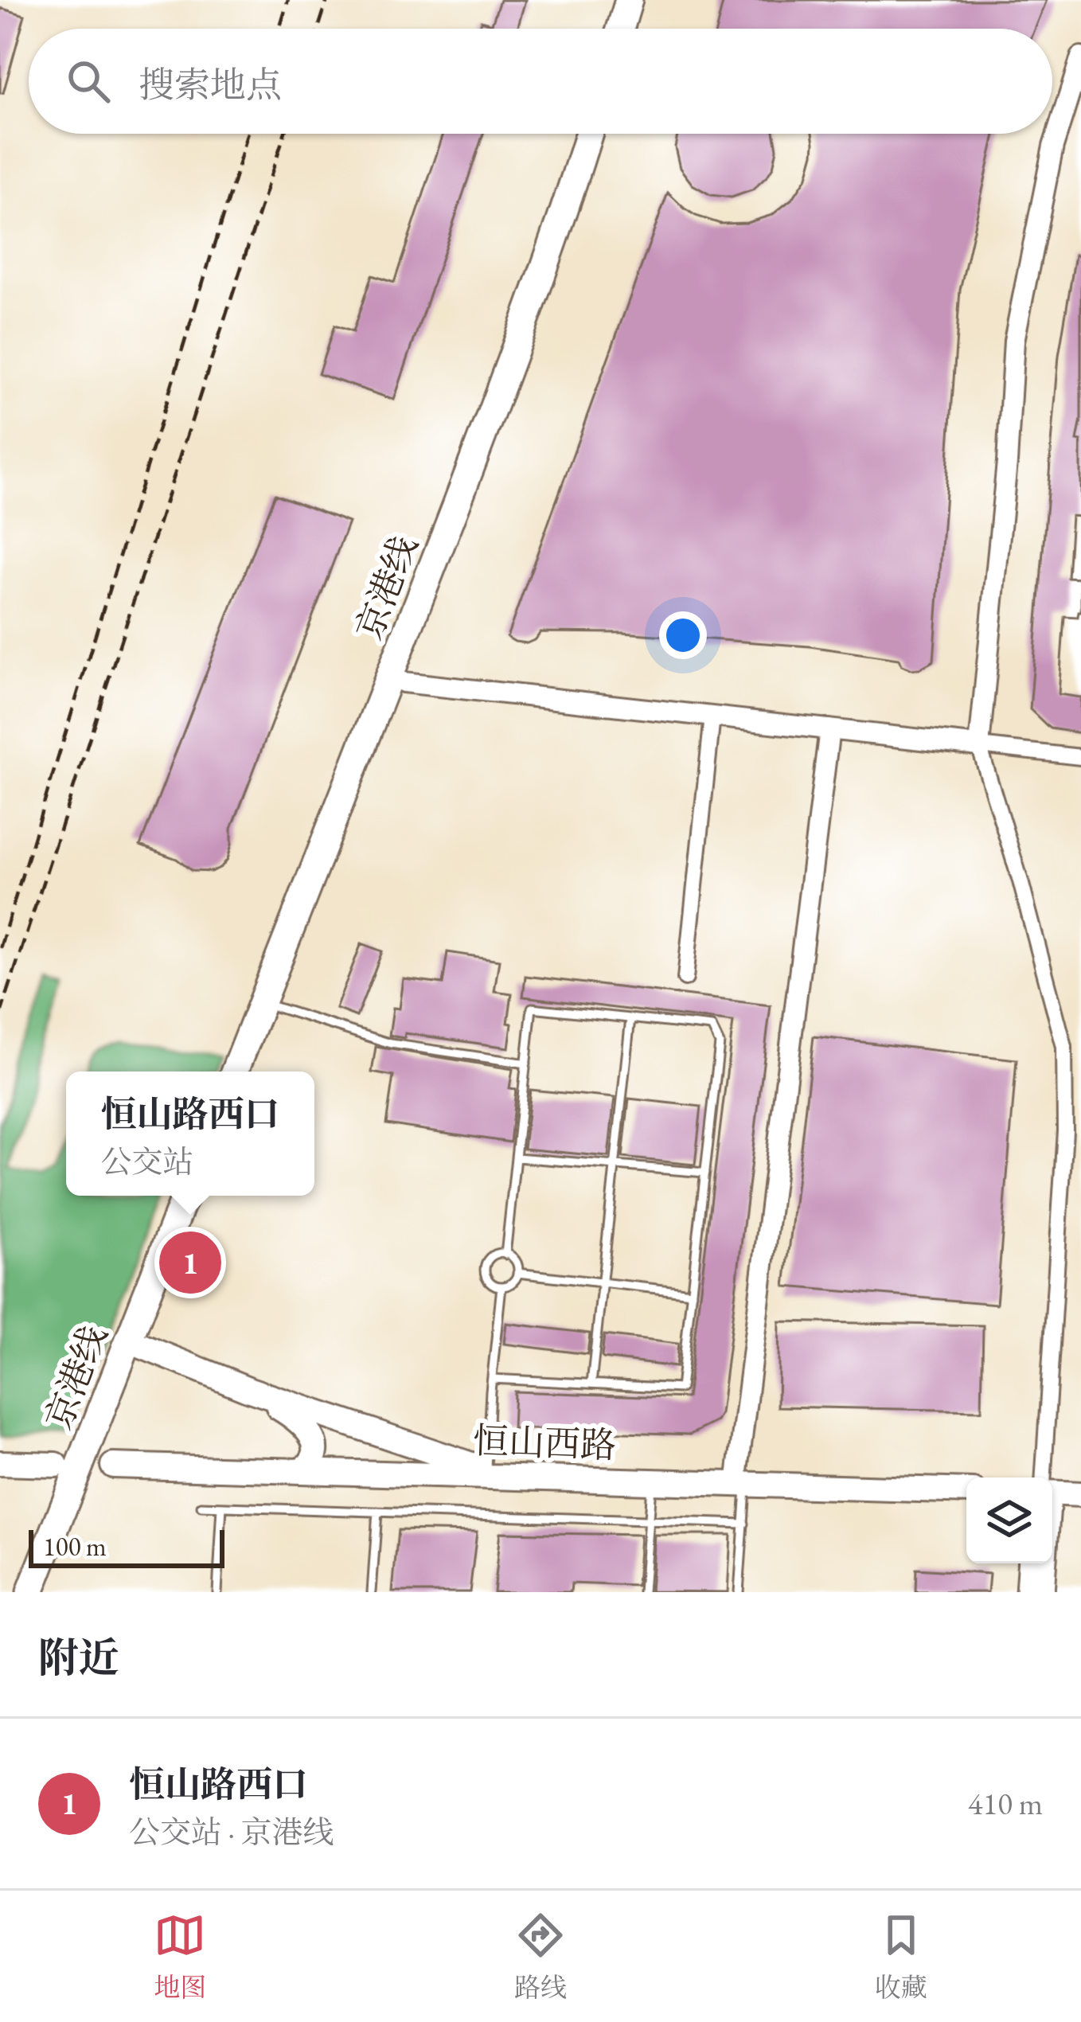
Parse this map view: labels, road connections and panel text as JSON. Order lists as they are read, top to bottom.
{
  "streets": {
    "highway": ["京港线"],
    "main road": ["恒山西路"]
  },
  "scale_bar": "100 m",
  "page": {
    "search": "搜索地点",
    "popup": ["恒山路西口", "公交站"],
    "pins": "1",
    "scale": "100 m",
    "heading": "附近",
    "list": [
      {
        "mark": "1",
        "name": "恒山路西口",
        "note": "公交站 · 京港线",
        "value": "410 m"
      }
    ],
    "nav": ["地图", "路线", "收藏"]
  }
}
